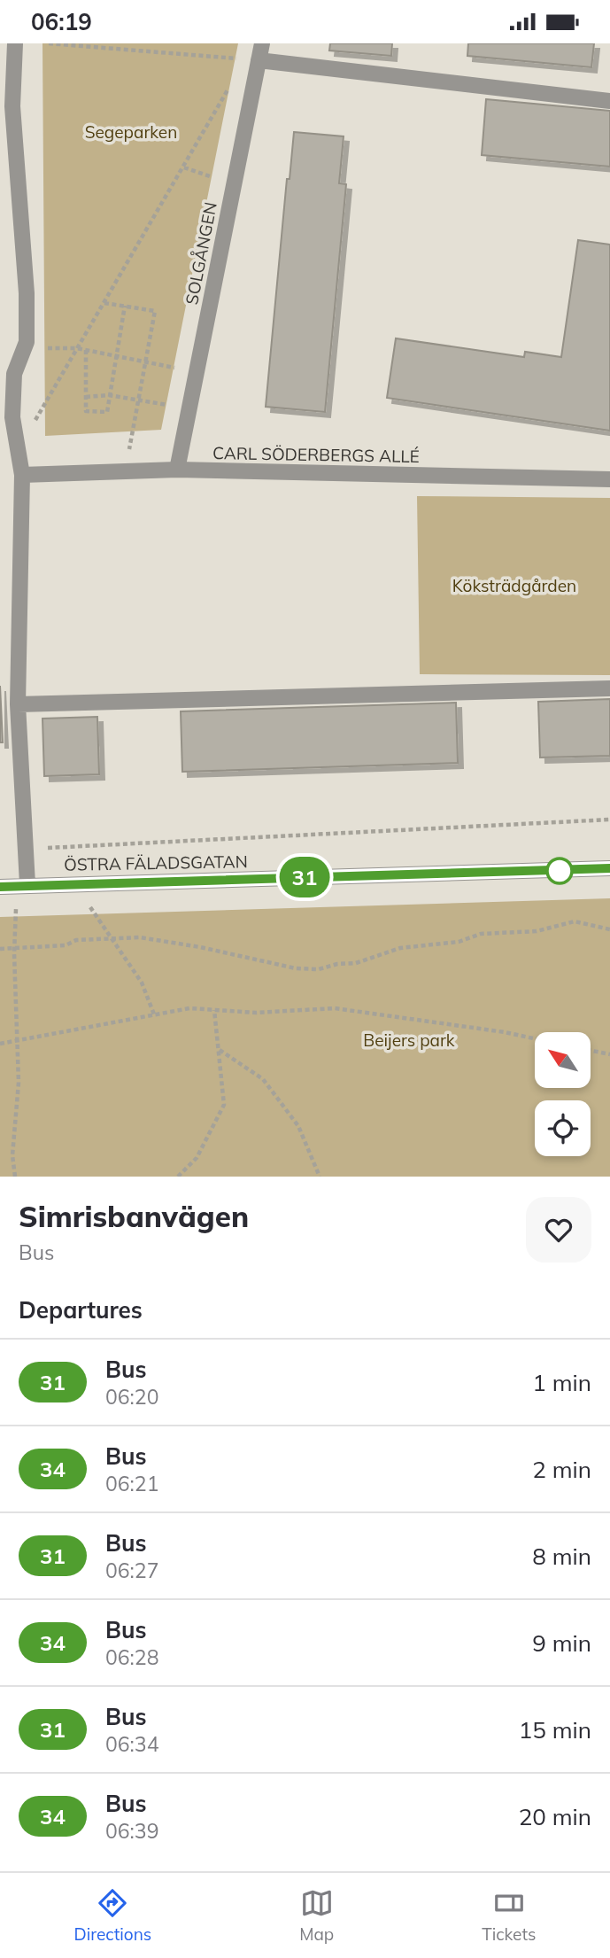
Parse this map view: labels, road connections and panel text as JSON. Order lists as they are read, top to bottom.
{
  "streets": {
    "street": ["SOLGÅNGEN", "CARL SÖDERBERGS ALLÉ", "ÖSTRA FÄLADSGATAN"]
  },
  "crossings": [
    ["SOLGÅNGEN", "CARL SÖDERBERGS ALLÉ"]
  ],
  "parks": ["Segeparken", "Köksträdgården", "Beijers park"],
  "lines": ["bus line 31"],
  "north": "top left",
  "page": {
    "status": "06:19",
    "on_map": "31",
    "heading": [
      ["Simrisbanvägen", "Bus"],
      "Departures"
    ],
    "list": [
      {
        "mark": "31",
        "name": "Bus",
        "note": "06:20",
        "value": "1 min"
      },
      {
        "mark": "34",
        "name": "Bus",
        "note": "06:21",
        "value": "2 min"
      },
      {
        "mark": "31",
        "name": "Bus",
        "note": "06:27",
        "value": "8 min"
      },
      {
        "mark": "34",
        "name": "Bus",
        "note": "06:28",
        "value": "9 min"
      },
      {
        "mark": "31",
        "name": "Bus",
        "note": "06:34",
        "value": "15 min"
      },
      {
        "mark": "34",
        "name": "Bus",
        "note": "06:39",
        "value": "20 min"
      }
    ],
    "tabs": ["Directions", "Map", "Tickets"]
  }
}
